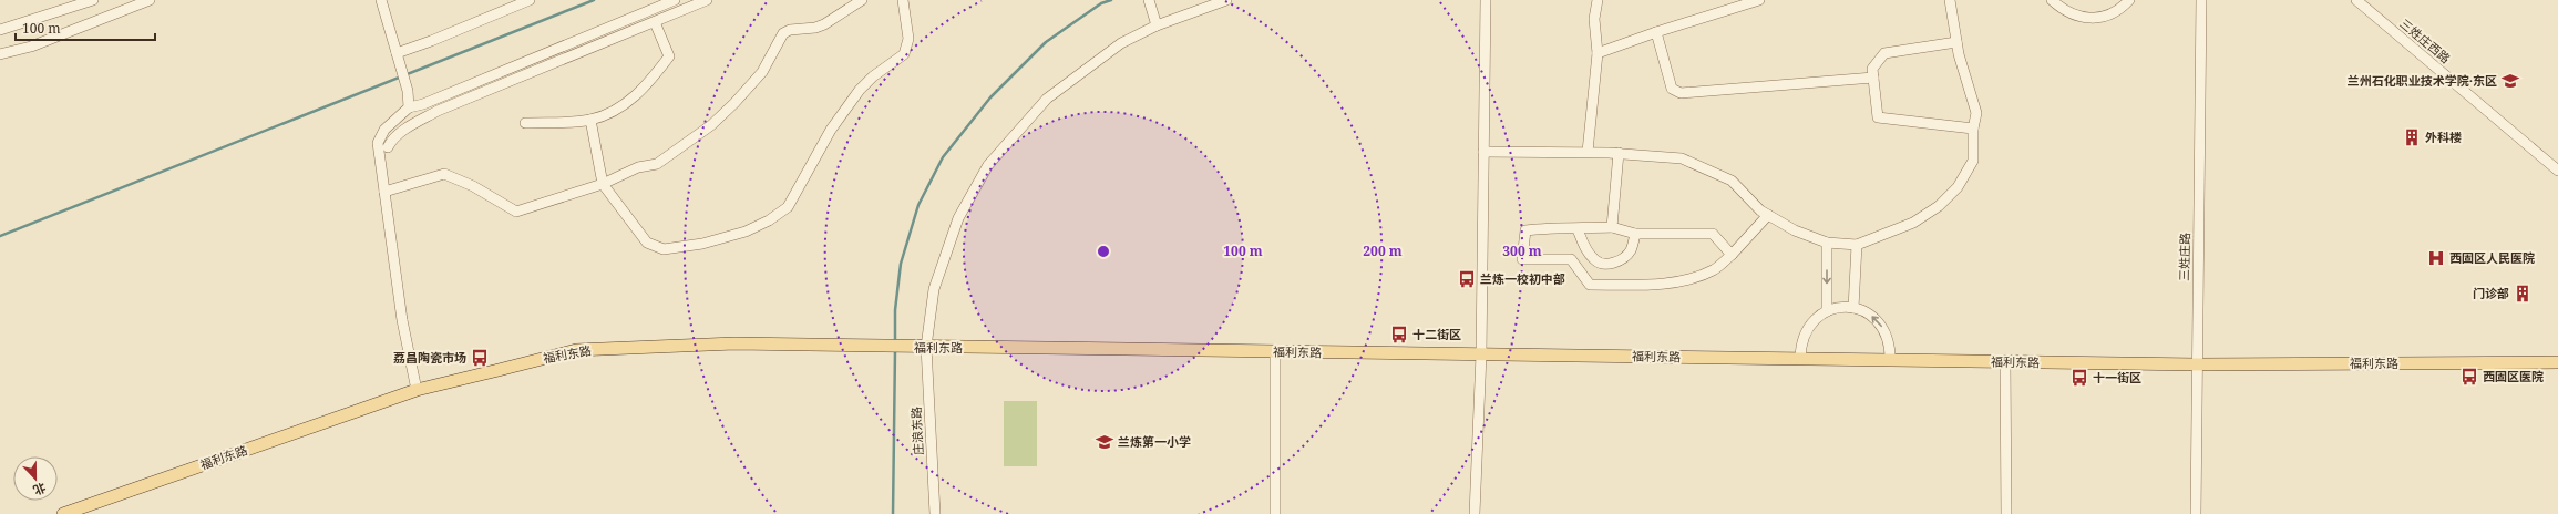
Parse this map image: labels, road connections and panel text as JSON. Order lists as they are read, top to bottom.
{
  "streets": {
    "main road": ["福利东路"],
    "street": ["三姓庄西路", "三姓庄路", "庄浪东路"]
  },
  "crossings": [
    ["三姓庄路", "福利东路"],
    ["福利东路", "庄浪东路"]
  ],
  "places": {
    "school or university": ["兰州石化职业技术学院·东区", "兰炼第一小学"],
    "building": ["外科楼", "门诊部"],
    "hospital": ["西固区人民医院"],
    "bus stop": [
      "兰炼一校初中部",
      "十二街区",
      "荔昌陶瓷市场",
      "西固区医院",
      "十一街区"
    ]
  },
  "scale_bar": "100 m",
  "north": "bottom",
  "rings": ["100 m", "200 m", "300 m"]
}
